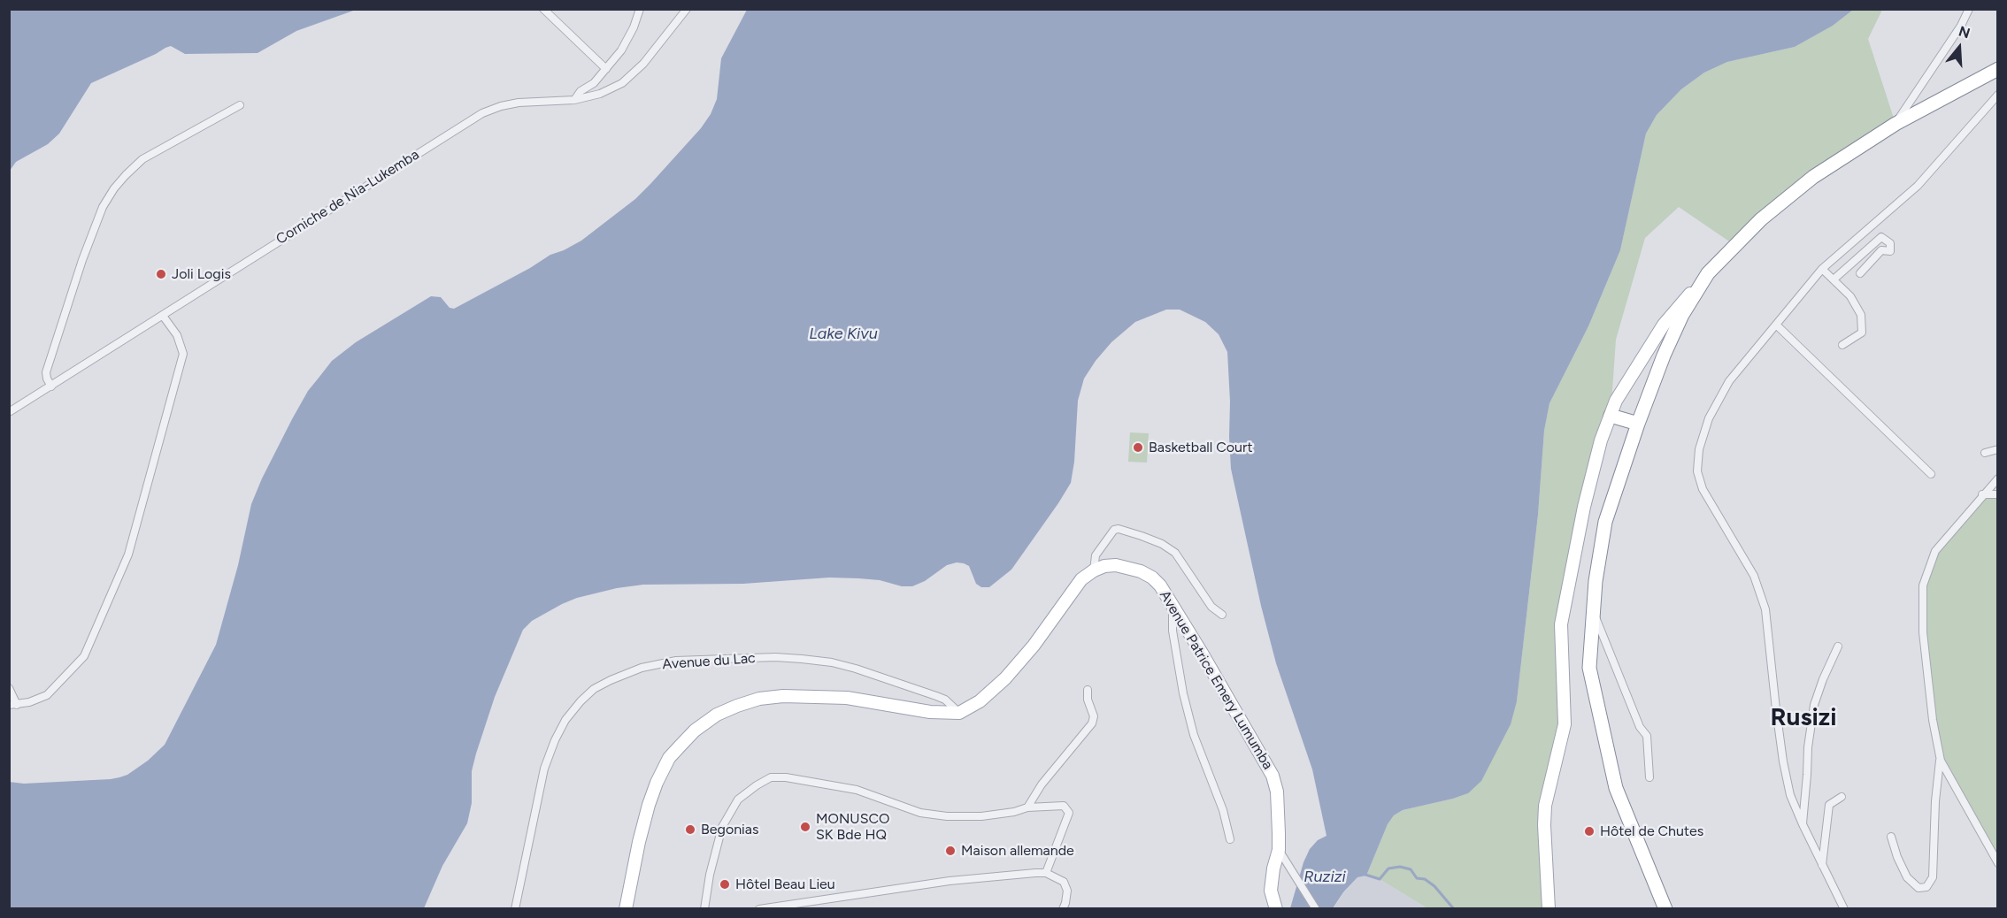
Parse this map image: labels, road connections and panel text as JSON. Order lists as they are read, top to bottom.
{
  "streets": {
    "main road": ["Avenue Patrice Emery Lumumba"],
    "street": ["Corniche de Nia-Lukemba", "Avenue du Lac"]
  },
  "districts": ["Rusizi"],
  "water": ["Lake Kivu", "Ruzizi"],
  "places": [
    "Joli Logis",
    "Basketball Court",
    "MONUSCO SK Bde HQ",
    "Begonias",
    "Hôtel de Chutes",
    "Maison allemande",
    "Hôtel Beau Lieu"
  ],
  "north": "top"
}
